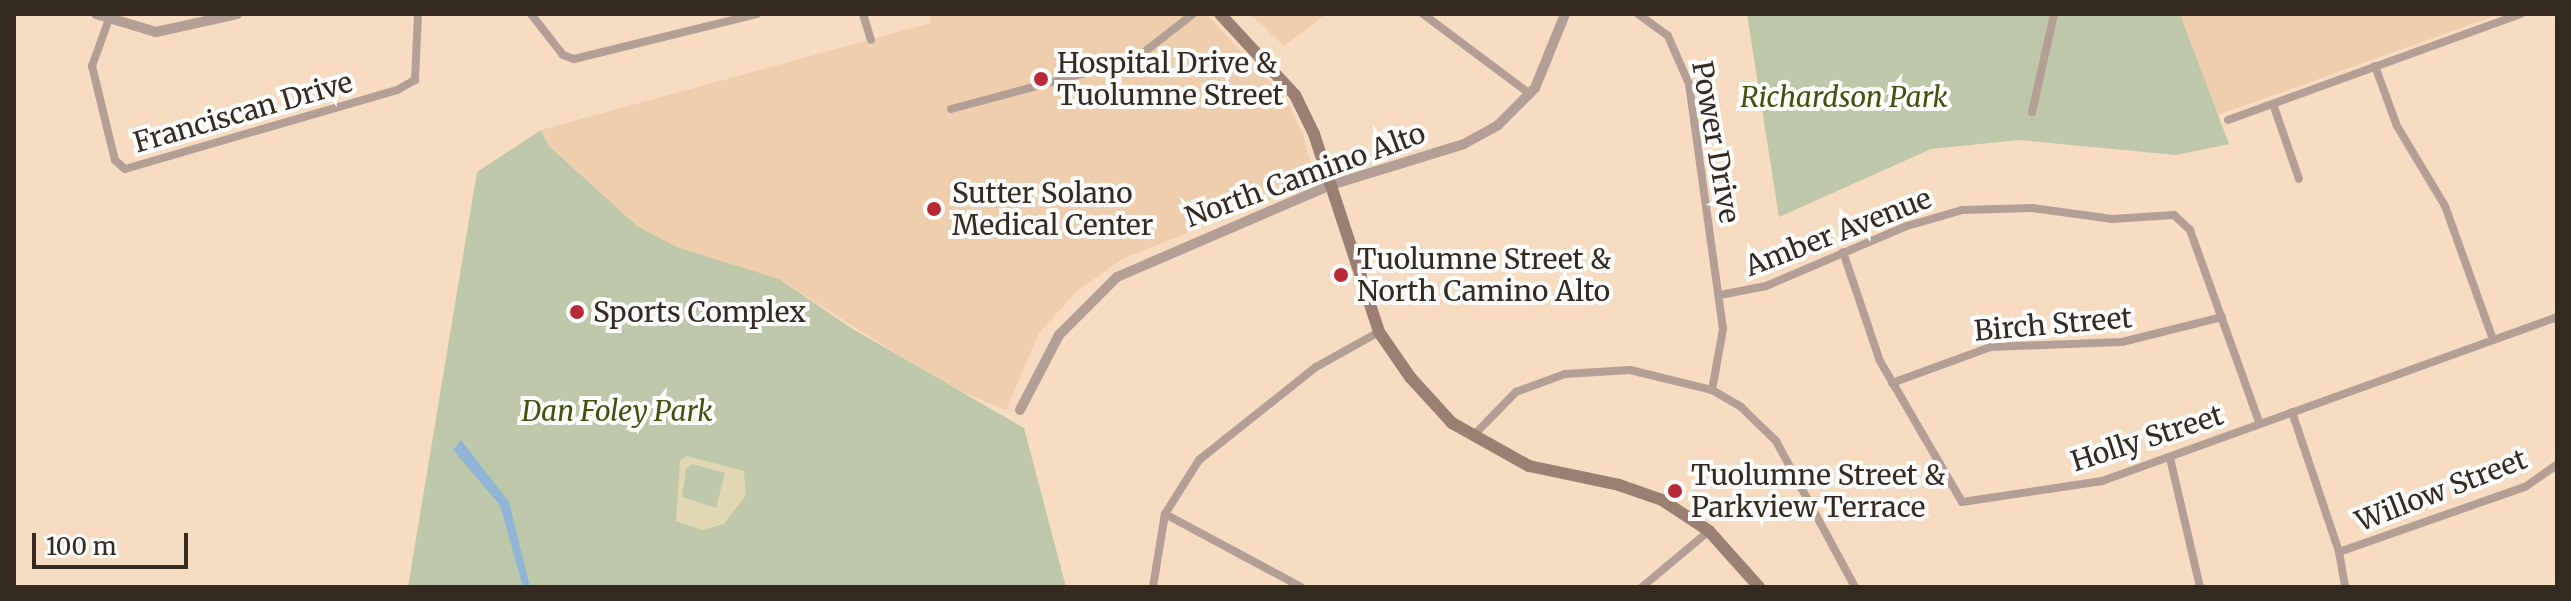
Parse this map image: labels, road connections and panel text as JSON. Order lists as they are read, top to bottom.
{
  "streets": {
    "street": [
      "Franciscan Drive",
      "Power Drive",
      "North Camino Alto",
      "Amber Avenue",
      "Birch Street",
      "Holly Street",
      "Willow Street"
    ]
  },
  "crossings": [
    ["Power Drive", "Amber Avenue"],
    ["Amber Avenue", "Birch Street"],
    ["Amber Avenue", "Holly Street"],
    ["Birch Street", "Holly Street"]
  ],
  "parks": ["Richardson Park", "Dan Foley Park"],
  "places": [
    "Hospital Drive & Tuolumne Street",
    "Sutter Solano Medical Center",
    "Tuolumne Street & North Camino Alto",
    "Sports Complex",
    "Tuolumne Street & Parkview Terrace"
  ],
  "scale_bar": "100 m"
}
